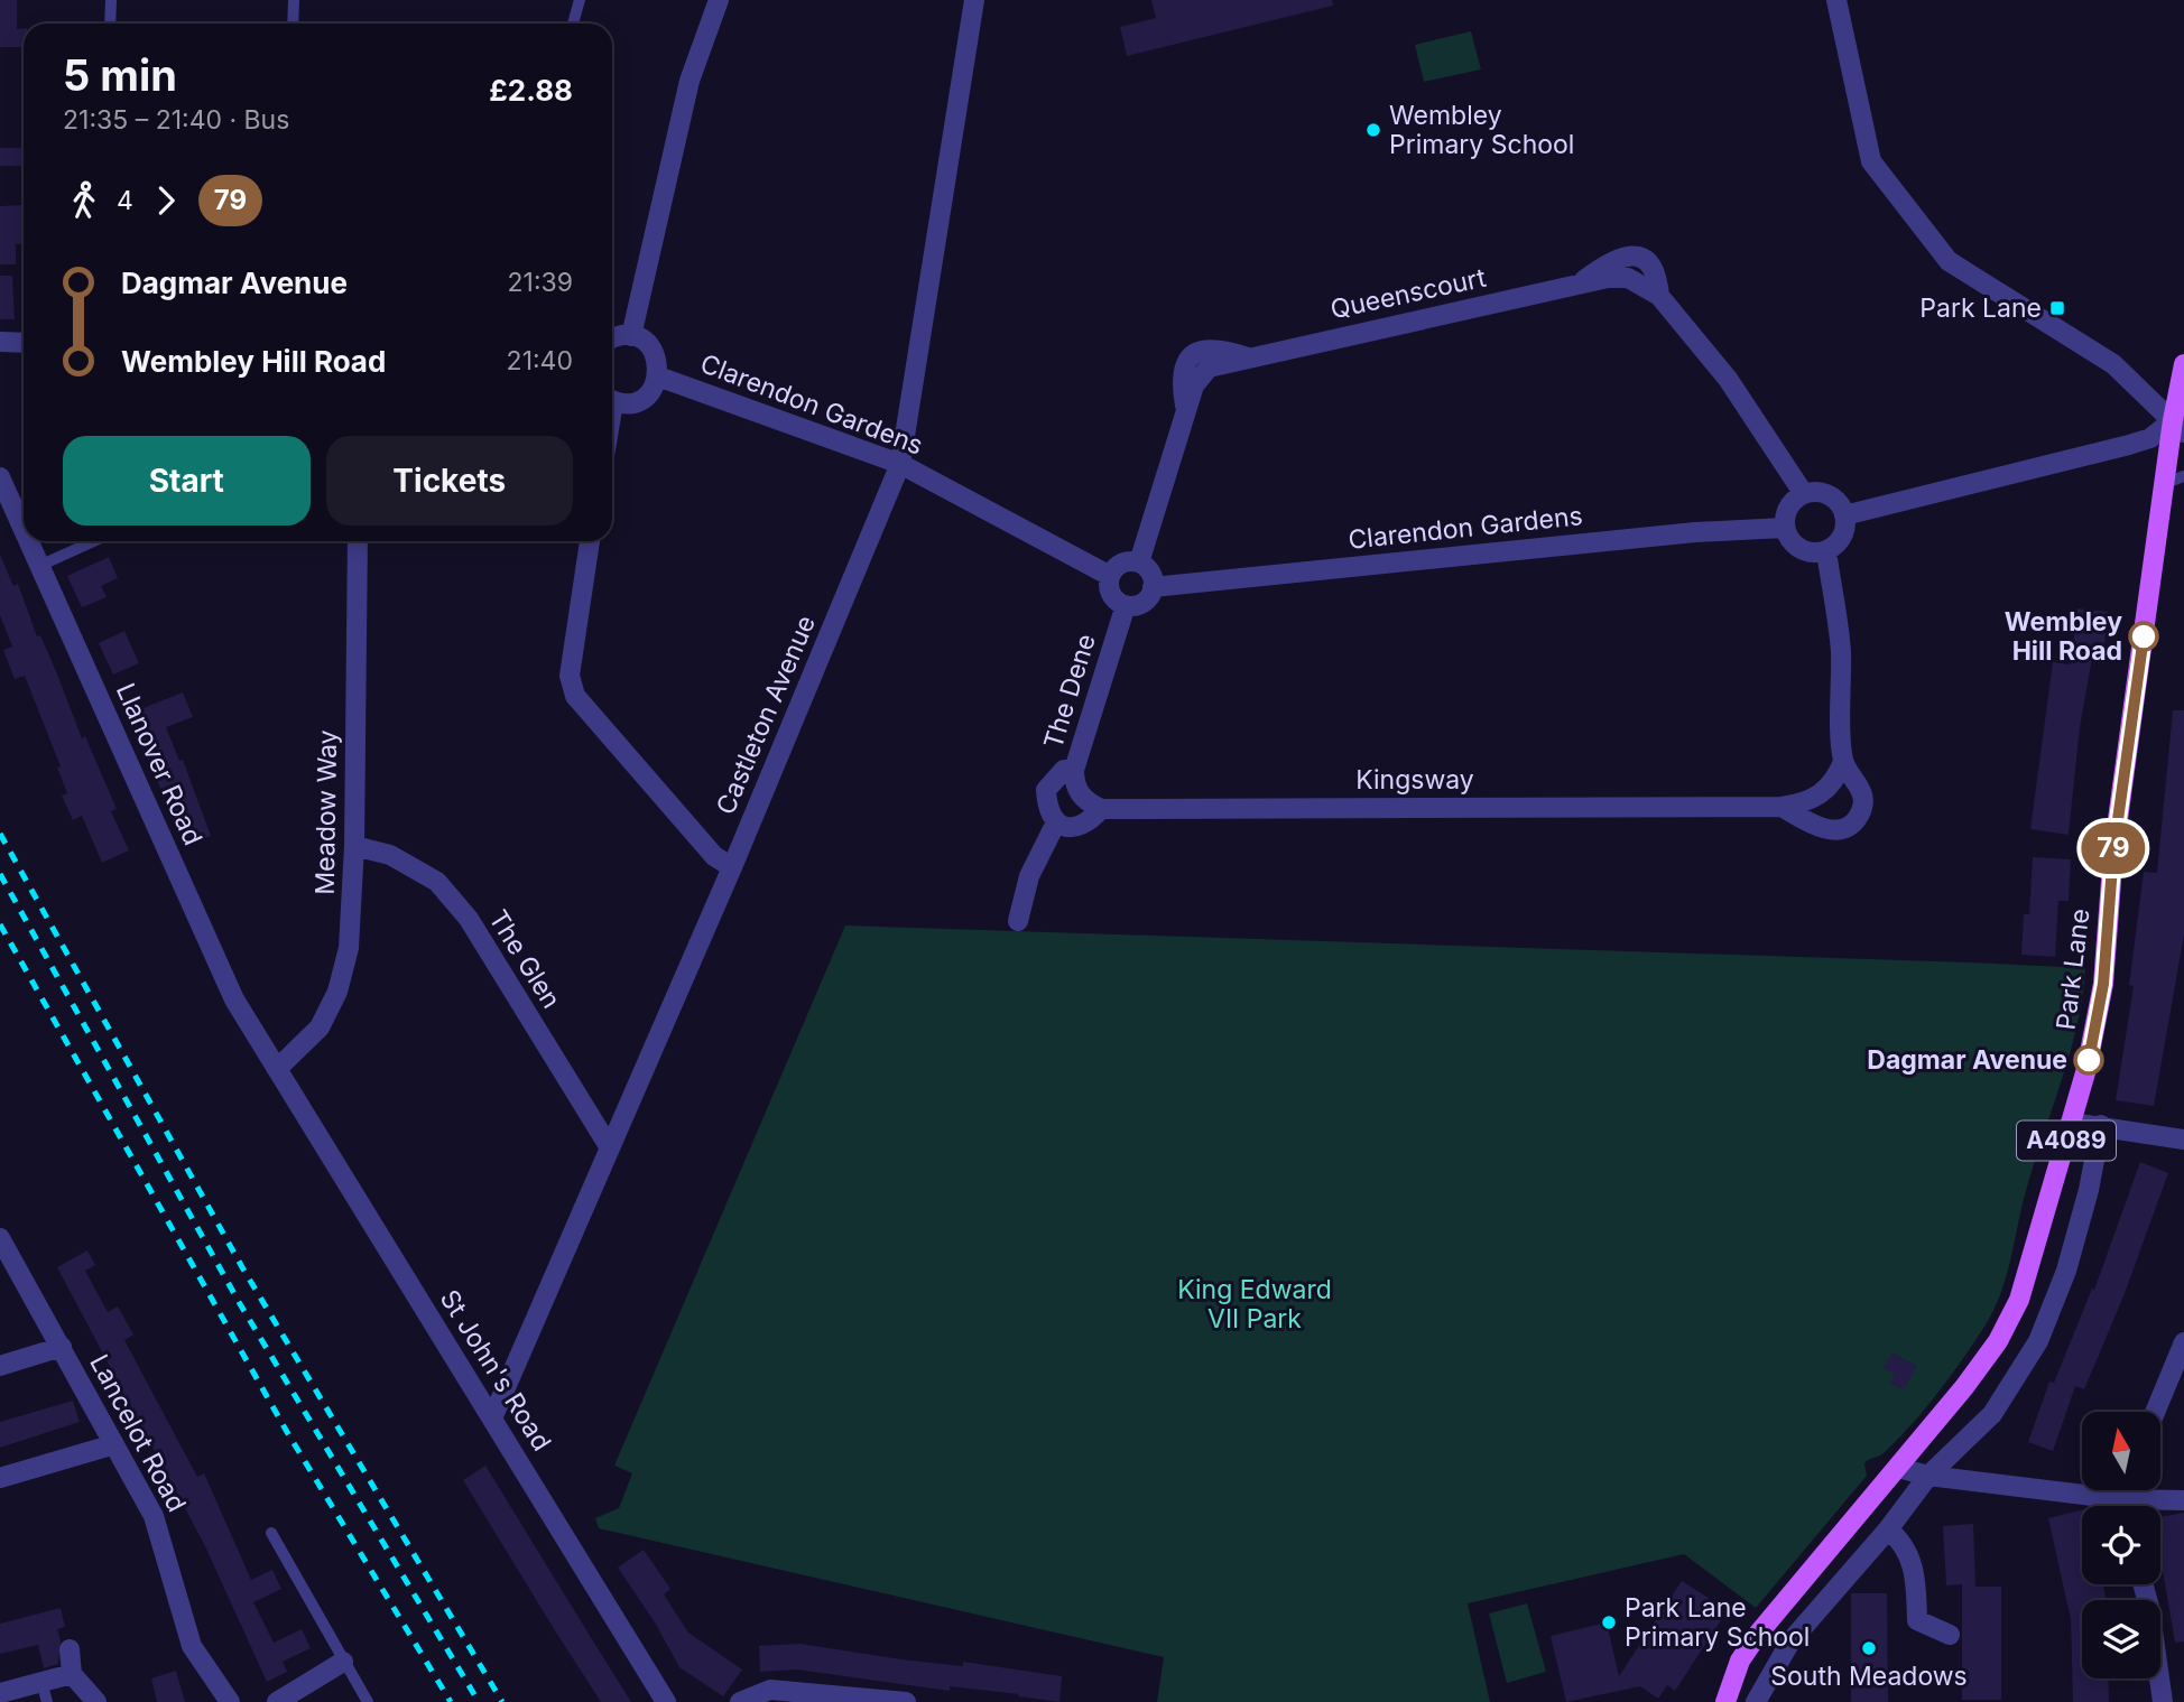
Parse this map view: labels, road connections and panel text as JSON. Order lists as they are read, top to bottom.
{
  "streets": {
    "main road": ["Park Lane", "A4089"],
    "street": [
      "Queenscourt",
      "Clarendon Gardens",
      "The Dene",
      "Castleton Avenue",
      "Llanover Road",
      "Kingsway",
      "Meadow Way",
      "The Glen",
      "St John's Road",
      "Lancelot Road"
    ]
  },
  "crossings": [
    ["Queenscourt", "Clarendon Gardens"],
    ["Queenscourt", "The Dene"],
    ["Queenscourt", "Kingsway"],
    ["Clarendon Gardens", "The Dene"],
    ["Clarendon Gardens", "Castleton Avenue"],
    ["Clarendon Gardens", "Kingsway"],
    ["Castleton Avenue", "The Glen"],
    ["Castleton Avenue", "St John's Road"],
    ["Llanover Road", "Meadow Way"],
    ["Llanover Road", "St John's Road"],
    ["Meadow Way", "The Glen"],
    ["Meadow Way", "St John's Road"],
    ["Park Lane", "A4089"]
  ],
  "parks": ["King Edward VII Park"],
  "places": {
    "other": [
      "Wembley Primary School",
      "Wembley Hill Road",
      "Dagmar Avenue",
      "Park Lane Primary School",
      "South Meadows"
    ],
    "transit": ["Park Lane"]
  },
  "lines": ["bus line 79"],
  "north": "top",
  "page": {
    "on_map": "79",
    "heading": ["5 min", "21:35 – 21:40 · Bus", "£2.88"],
    "legs": ["4", "79"],
    "list": [
      {
        "name": "Dagmar Avenue",
        "value": "21:39"
      },
      {
        "name": "Wembley Hill Road",
        "value": "21:40"
      }
    ],
    "buttons": ["Start", "Tickets"]
  }
}
